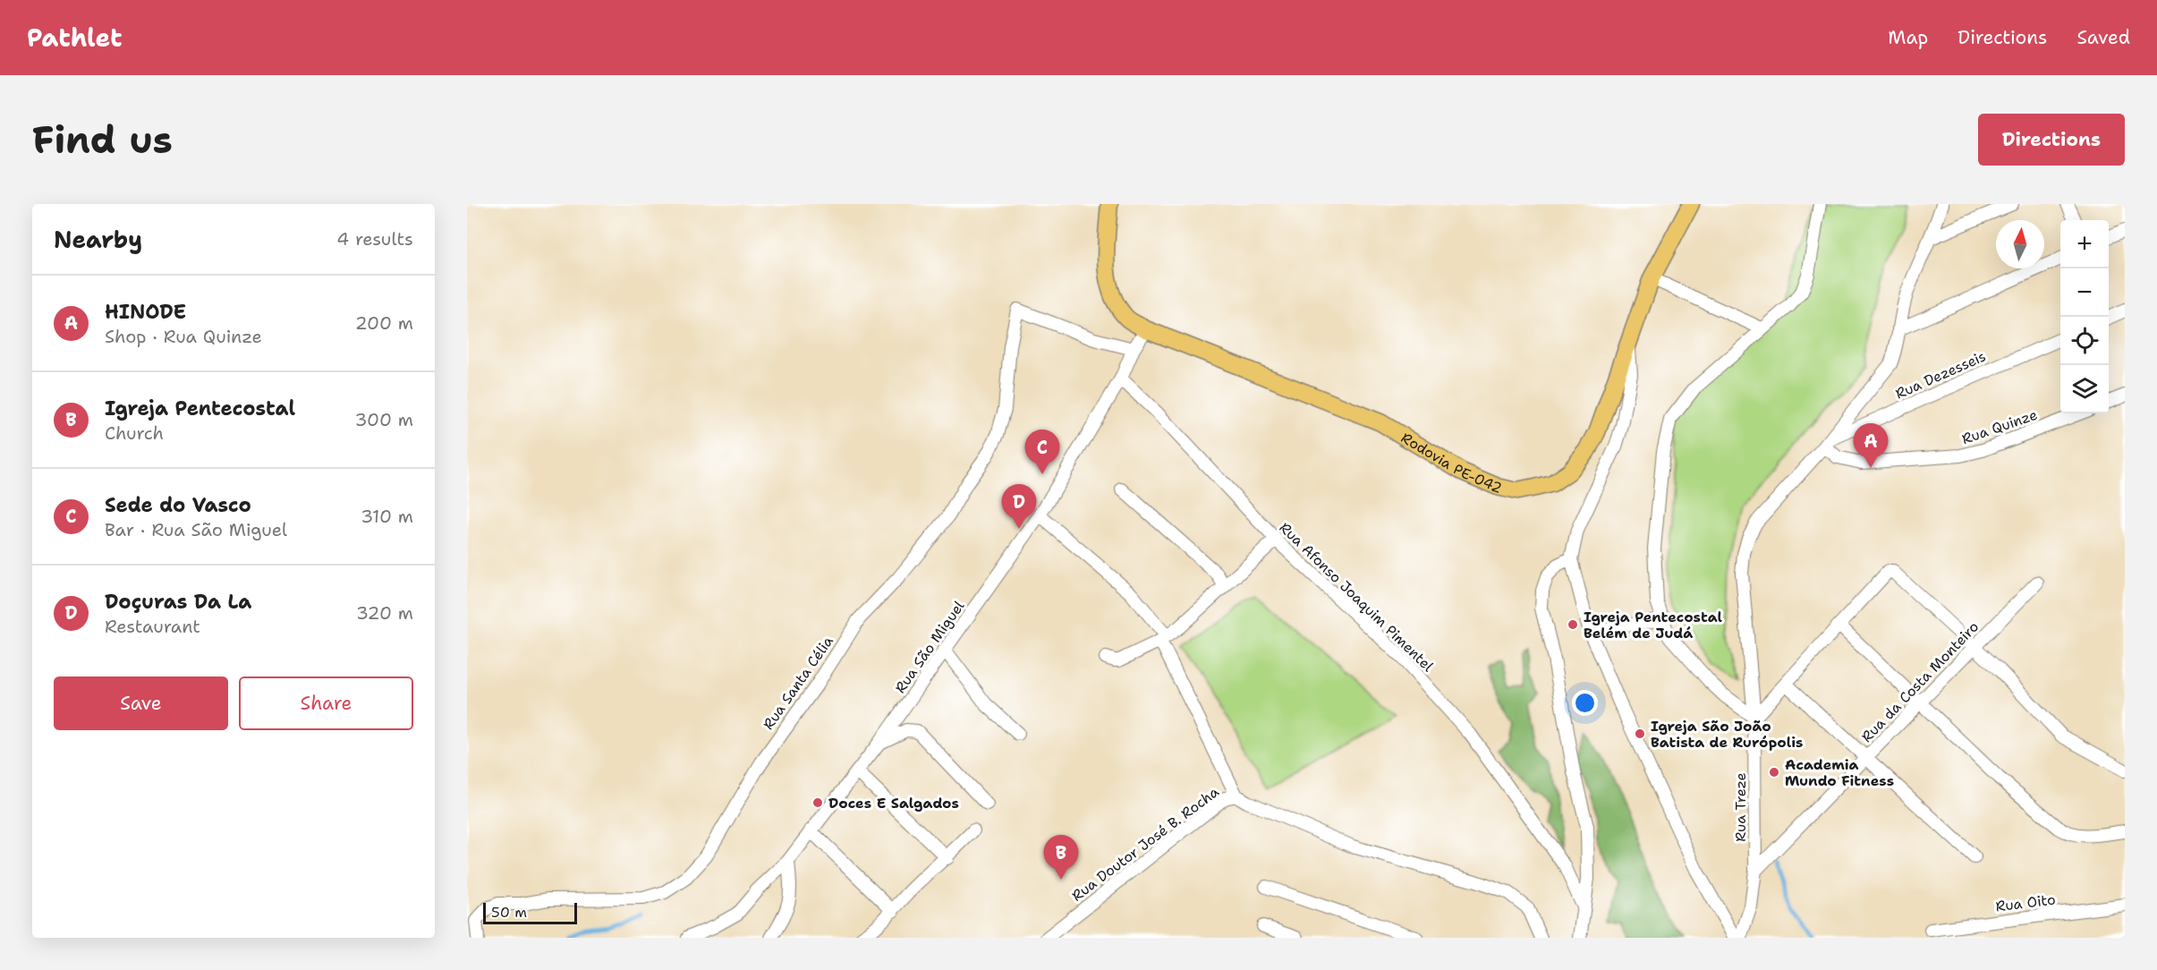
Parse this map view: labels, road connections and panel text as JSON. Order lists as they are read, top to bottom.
{
  "streets": {
    "main road": ["Rodovia PE-042"],
    "street": [
      "Rua Dezesseis",
      "Rua Quinze",
      "Rua Afonso Joaquim Pimentel",
      "Rua São Miguel",
      "Rua da Costa Monteiro",
      "Rua Santa Célia",
      "Rua Treze",
      "Rua Doutor José B. Rocha",
      "Rua Oito"
    ]
  },
  "crossings": [
    ["Rua Dezesseis", "Rua Quinze"],
    ["Rua Dezesseis", "Rua Treze"],
    ["Rua Quinze", "Rua Treze"],
    ["Rodovia PE-042", "Rua São Miguel"],
    ["Rua Afonso Joaquim Pimentel", "Rua São Miguel"],
    ["Rua São Miguel", "Rua Santa Célia"],
    ["Rua da Costa Monteiro", "Rua Treze"]
  ],
  "places": [
    "Igreja Pentecostal Belém de Judá",
    "Igreja São João Batista de Rurópolis",
    "Academia Mundo Fitness",
    "Doces E Salgados"
  ],
  "scale_bar": "50 m",
  "north": "top",
  "page": {
    "header": "Pathlet",
    "nav": ["Map", "Directions", "Saved"],
    "buttons": [
      "Directions",
      ["Save", "Share"]
    ],
    "title": "Find us",
    "heading": ["Nearby", "4 results"],
    "map_buttons": ["+", "−"],
    "list": [
      {
        "mark": "A",
        "name": "HINODE",
        "note": "Shop · Rua Quinze",
        "value": "200 m"
      },
      {
        "mark": "B",
        "name": "Igreja Pentecostal",
        "note": "Church",
        "value": "300 m"
      },
      {
        "mark": "C",
        "name": "Sede do Vasco",
        "note": "Bar · Rua São Miguel",
        "value": "310 m"
      },
      {
        "mark": "D",
        "name": "Doçuras Da La",
        "note": "Restaurant",
        "value": "320 m"
      }
    ],
    "pins": [
      "A",
      "C",
      "D",
      "B"
    ],
    "scale": "50 m"
  }
}
